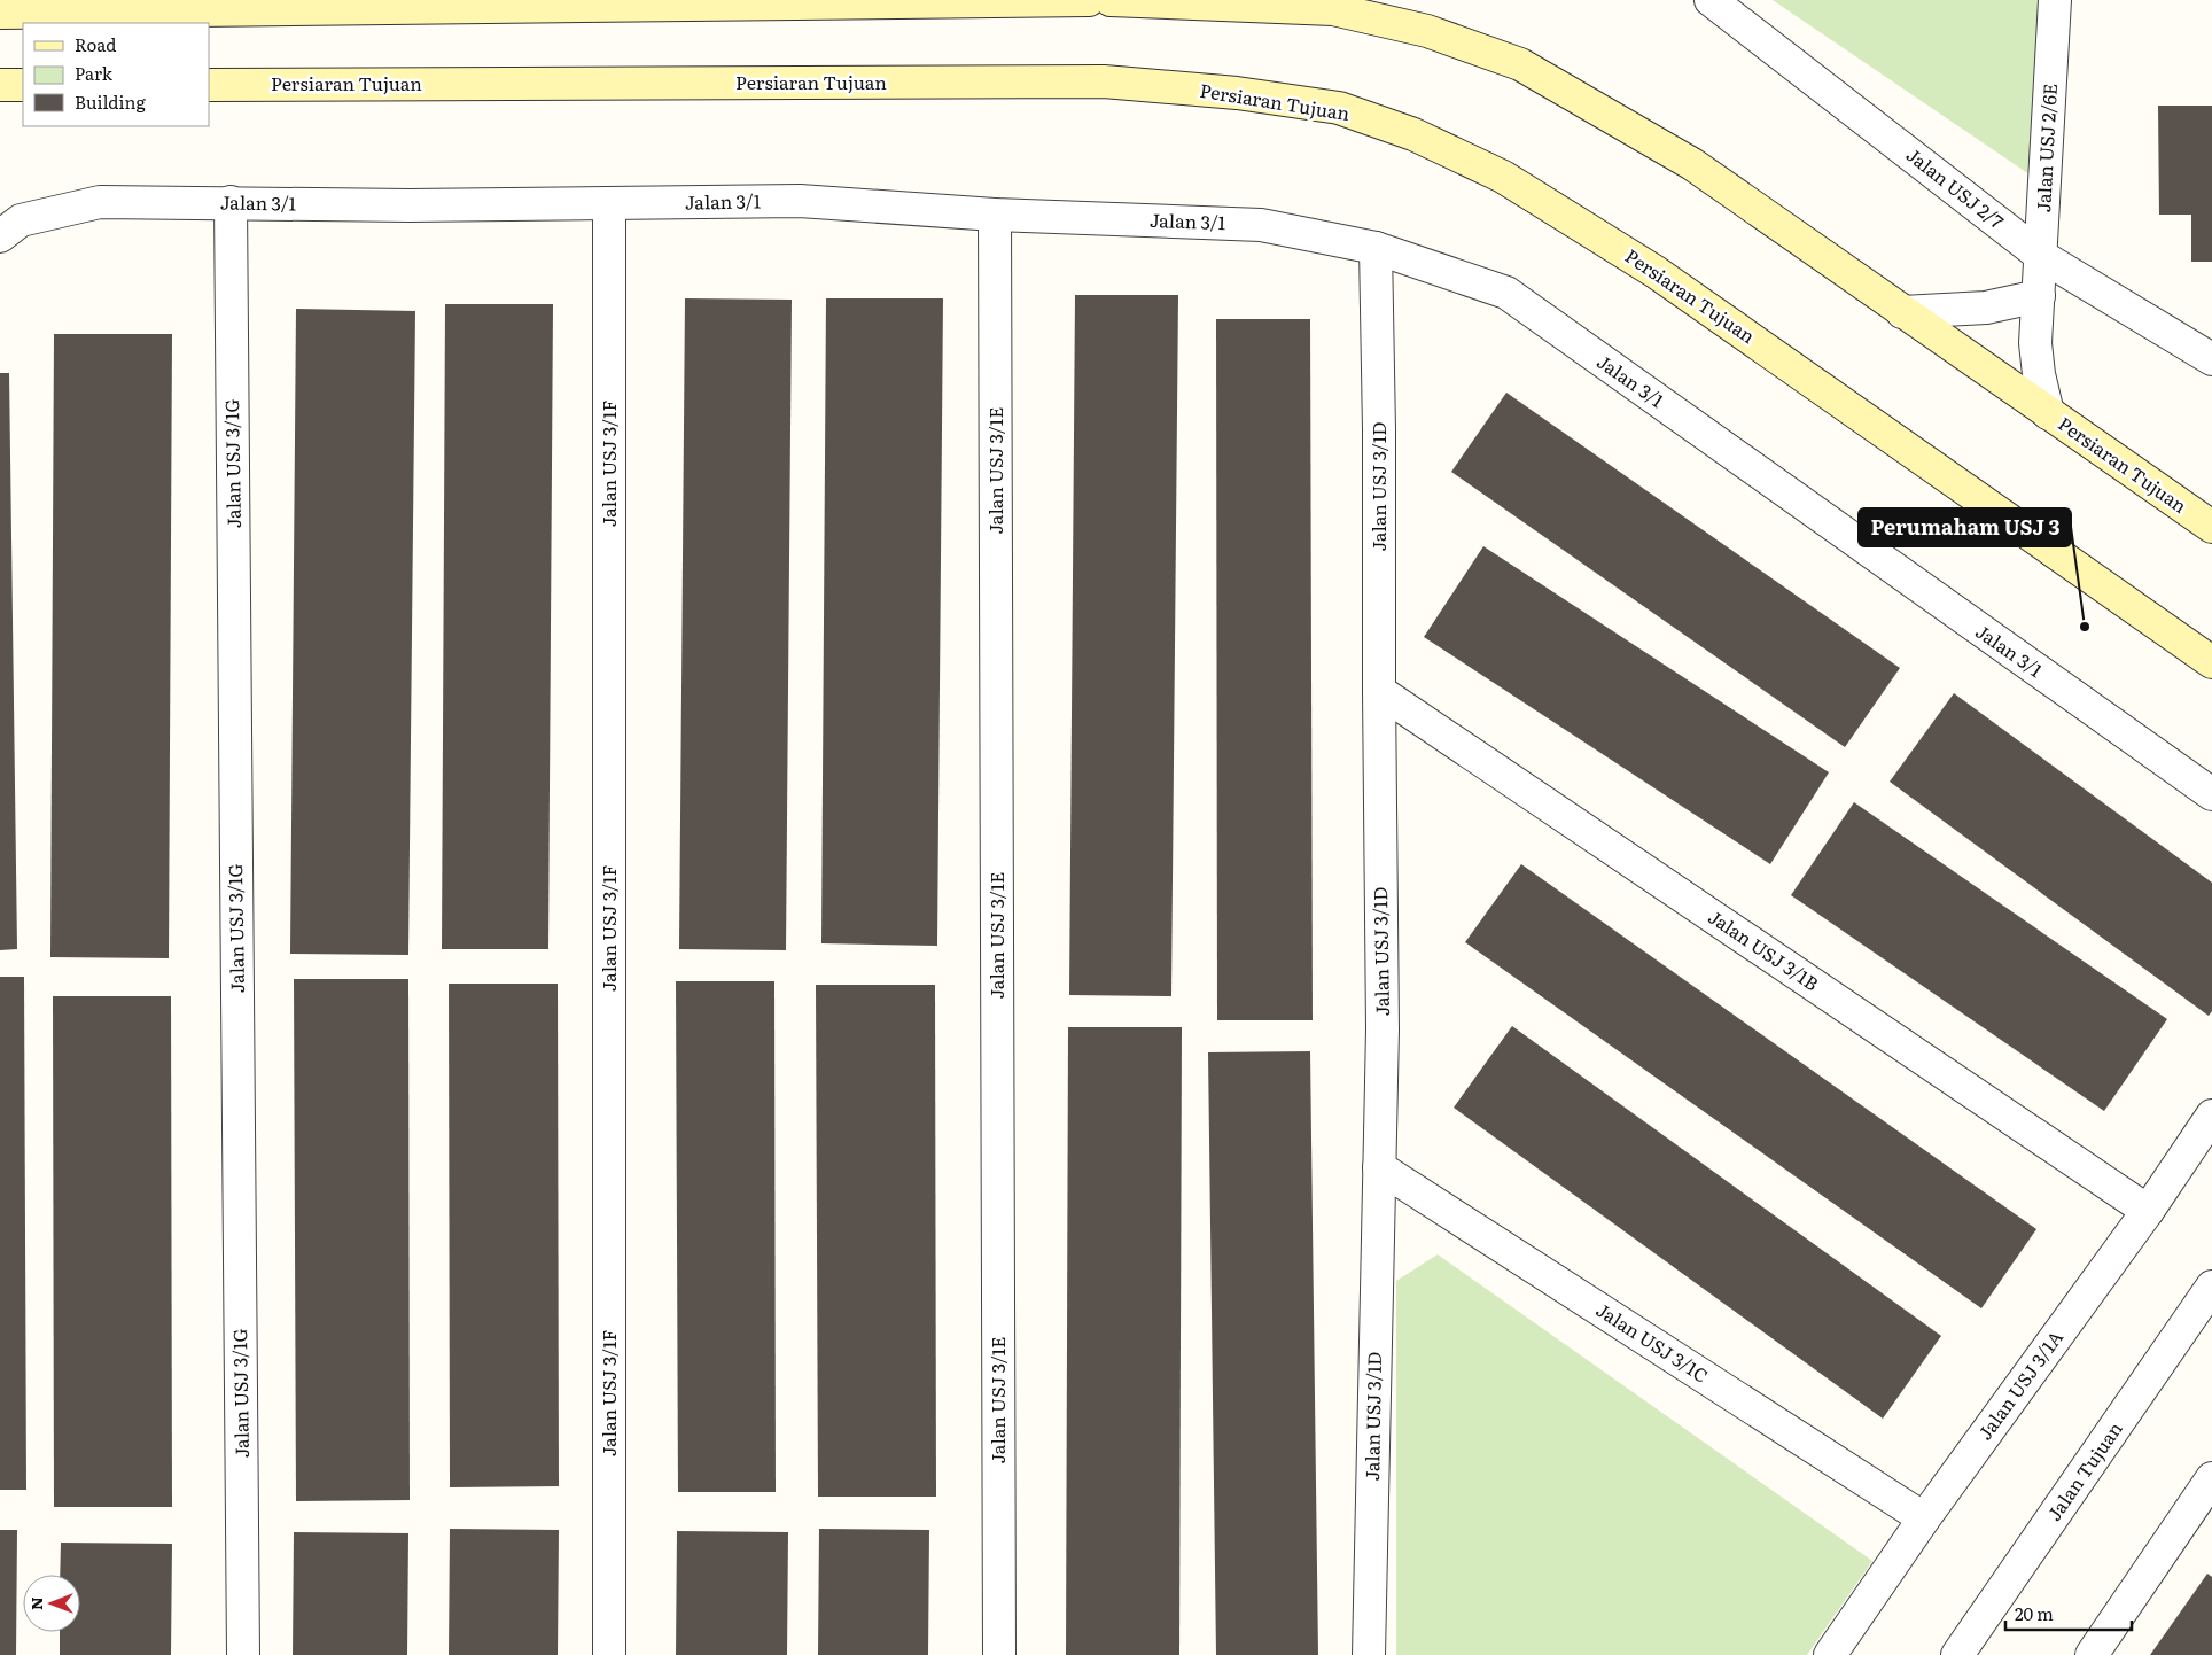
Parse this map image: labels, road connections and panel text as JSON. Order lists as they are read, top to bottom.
{
  "streets": {
    "main road": ["Persiaran Tujuan"],
    "street": [
      "Jalan USJ 2/6E",
      "Jalan USJ 2/7",
      "Jalan 3/1",
      "Jalan USJ 3/1G",
      "Jalan USJ 3/1F",
      "Jalan USJ 3/1E",
      "Jalan USJ 3/1D",
      "Jalan USJ 3/1B",
      "Jalan USJ 3/1C",
      "Jalan USJ 3/1A",
      "Jalan Tujuan"
    ]
  },
  "crossings": [
    ["Persiaran Tujuan", "Jalan USJ 2/6E"],
    ["Jalan USJ 2/6E", "Jalan USJ 2/7"],
    ["Jalan 3/1", "Jalan USJ 3/1G"],
    ["Jalan 3/1", "Jalan USJ 3/1F"],
    ["Jalan 3/1", "Jalan USJ 3/1E"],
    ["Jalan 3/1", "Jalan USJ 3/1D"],
    ["Jalan USJ 3/1D", "Jalan USJ 3/1B"],
    ["Jalan USJ 3/1D", "Jalan USJ 3/1C"],
    ["Jalan USJ 3/1B", "Jalan USJ 3/1A"],
    ["Jalan USJ 3/1C", "Jalan USJ 3/1A"]
  ],
  "places": ["Perumaham USJ 3"],
  "legend": ["Road", "Park", "Building"],
  "scale_bar": "20 m",
  "north": "left"
}
